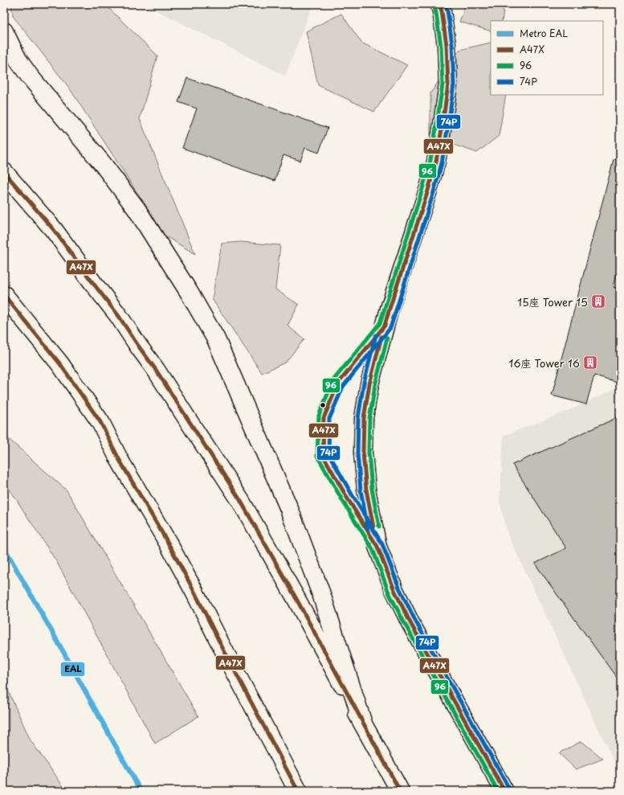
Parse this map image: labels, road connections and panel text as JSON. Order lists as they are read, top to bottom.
{
  "places": {
    "building": ["15座 Tower 15", "16座 Tower 16"]
  },
  "lines": [
    "transit line A47X",
    "transit line 74P",
    "transit line 96",
    "metro line EAL"
  ],
  "legend": [
    "Metro EAL",
    "A47X",
    "96",
    "74P"
  ]
}
